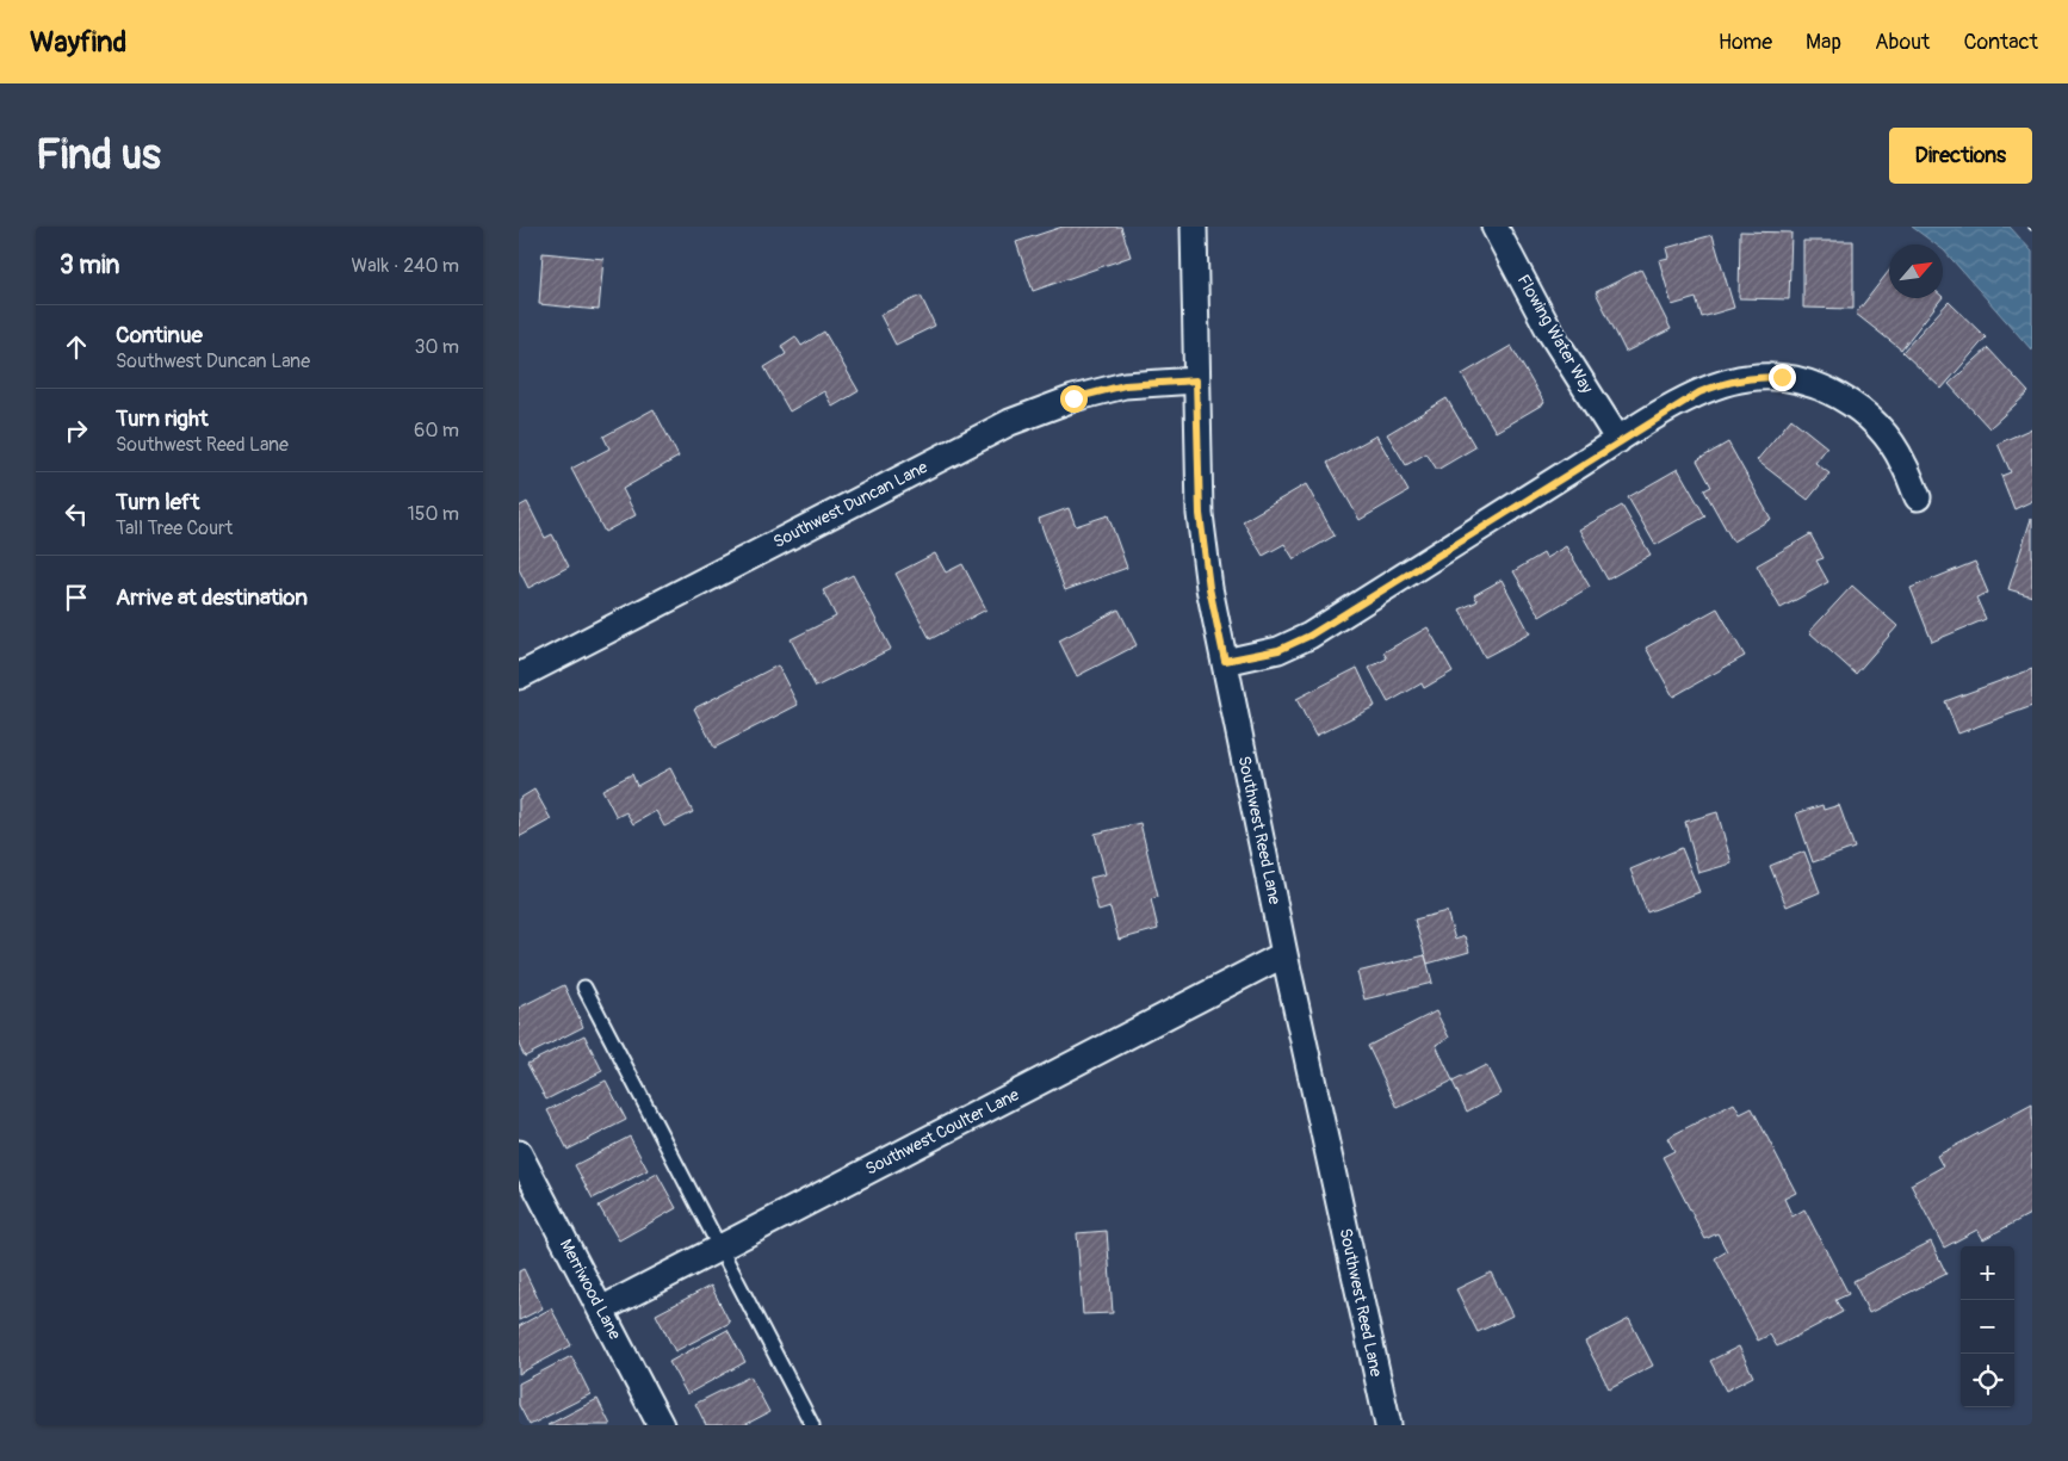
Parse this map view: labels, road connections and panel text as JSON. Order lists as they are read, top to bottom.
{
  "streets": {
    "street": [
      "Flowing Water Way",
      "Southwest Duncan Lane",
      "Southwest Reed Lane",
      "Southwest Coulter Lane",
      "Merriwood Lane"
    ]
  },
  "crossings": [
    ["Southwest Duncan Lane", "Southwest Reed Lane"],
    ["Southwest Reed Lane", "Southwest Coulter Lane"],
    ["Southwest Coulter Lane", "Merriwood Lane"]
  ],
  "north": "top right",
  "page": {
    "header": "Wayfind",
    "nav": [
      "Home",
      "Map",
      "About",
      "Contact"
    ],
    "buttons": "Directions",
    "title": "Find us",
    "heading": ["3 min", "Walk · 240 m"],
    "list": [
      ["Continue", "Southwest Duncan Lane", "30 m"],
      ["Turn right", "Southwest Reed Lane", "60 m"],
      ["Turn left", "Tall Tree Court", "150 m"],
      "Arrive at destination"
    ],
    "map_buttons": ["+", "−"]
  }
}
